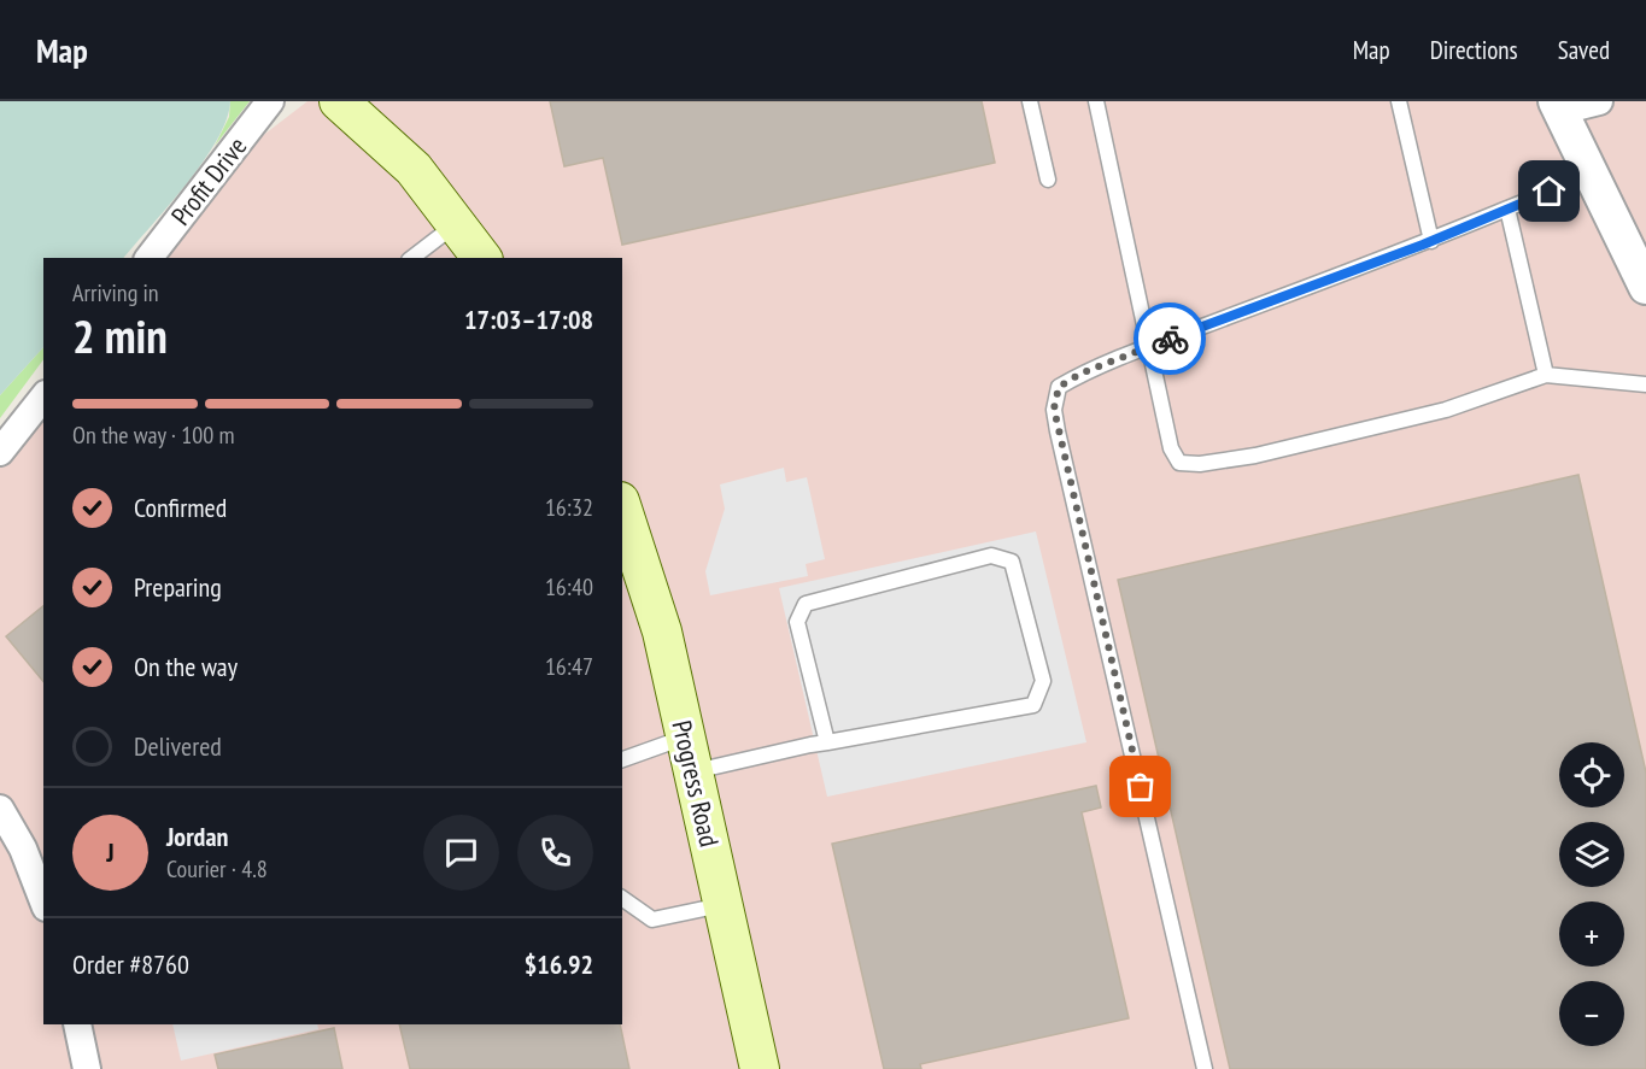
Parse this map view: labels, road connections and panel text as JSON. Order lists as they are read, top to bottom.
{
  "streets": {
    "main road": ["Progress Road"],
    "street": ["Profit Drive"]
  },
  "page": {
    "header": "Map",
    "nav": ["Map", "Directions", "Saved"],
    "heading": ["2 min", "Arriving in", "17:03–17:08"],
    "panel": [
      "Jordan",
      "Courier · 4.8",
      "Order #8760",
      "$16.92"
    ],
    "bar": "On the way · 100 m",
    "list": [
      ["Confirmed", "16:32"],
      ["Preparing", "16:40"],
      ["On the way", "16:47"],
      "Delivered"
    ],
    "map_buttons": ["+", "−"],
    "round": "J"
  }
}
